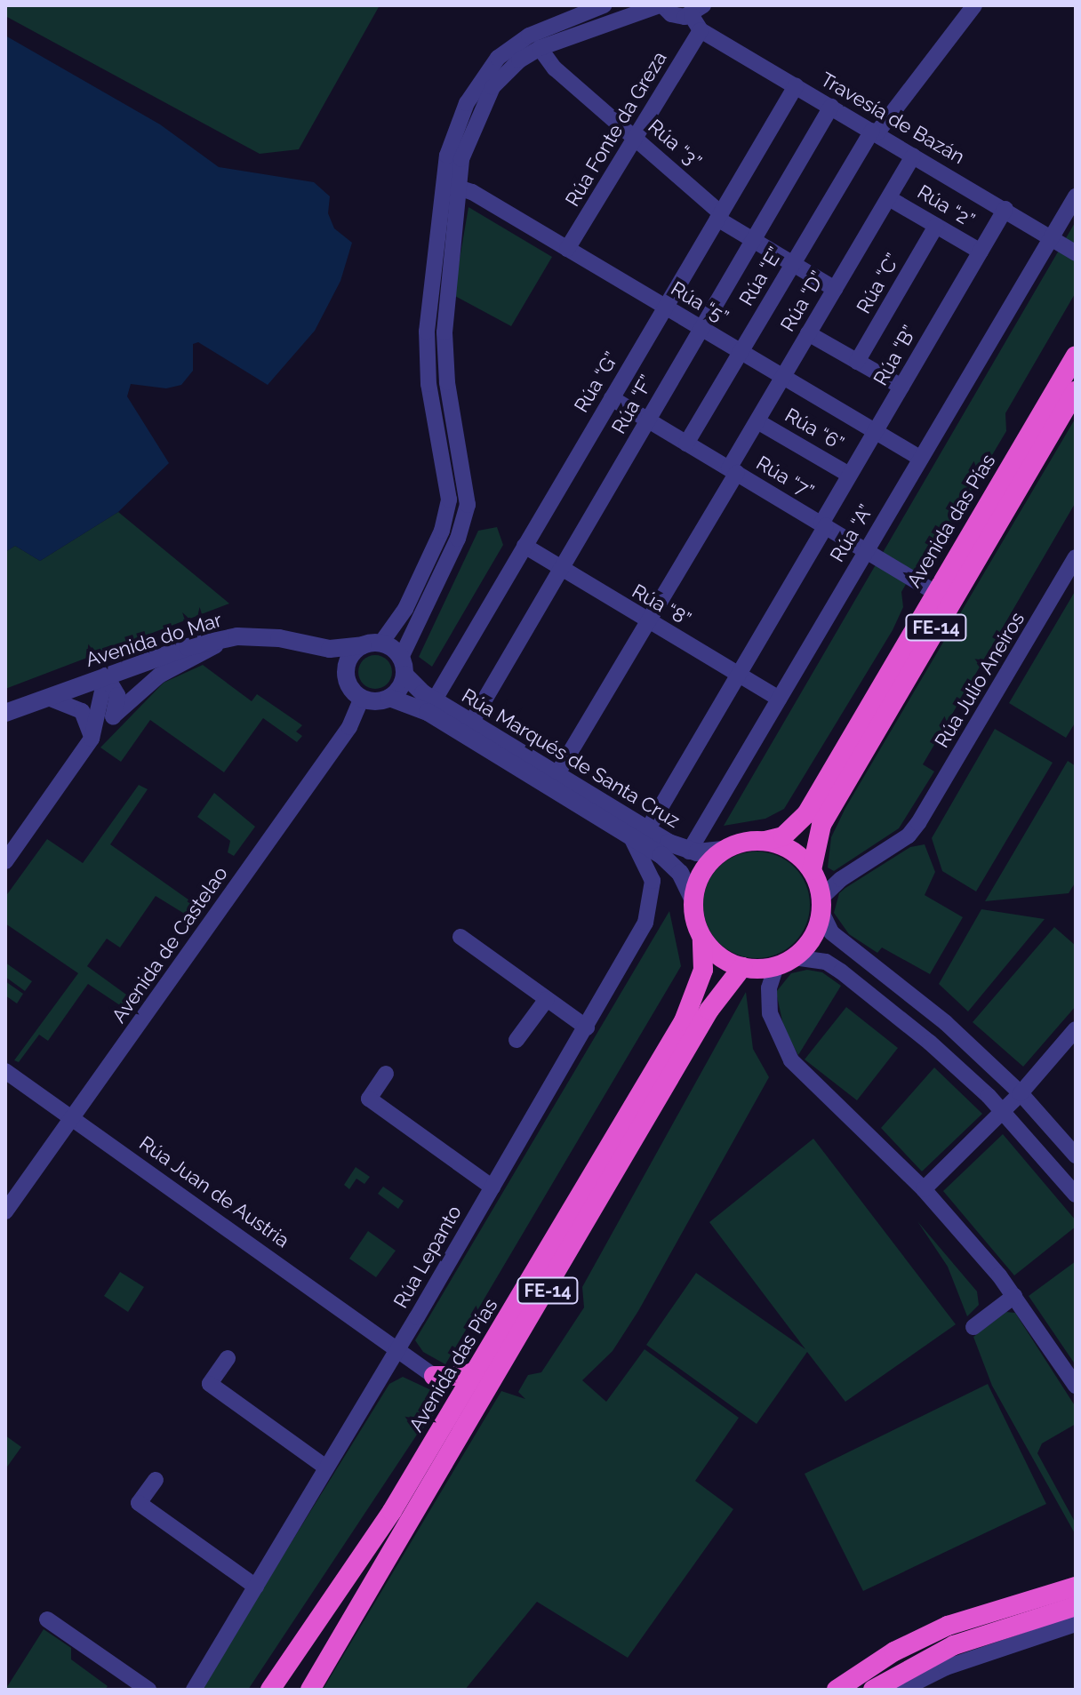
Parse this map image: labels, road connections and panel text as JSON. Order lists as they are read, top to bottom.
{
  "streets": {
    "highway": ["Avenida das Pías", "FE-14"],
    "street": [
      "Travesía de Bazán",
      "Rúa Fonte da Greza",
      "Rúa “3”",
      "Rúa “2”",
      "Rúa “E”",
      "Rúa “C”",
      "Rúa “D”",
      "Rúa “5”",
      "Rúa “B”",
      "Rúa “G”",
      "Rúa “F”",
      "Rúa “6”",
      "Rúa “7”",
      "Rúa “A”",
      "Rúa “8”",
      "Avenida do Mar",
      "Rúa Julio Aneiros",
      "Rúa Marqués de Santa Cruz",
      "Avenida de Castelao",
      "Rúa Juan de Austria",
      "Rúa Lepanto"
    ]
  },
  "crossings": [
    ["Travesía de Bazán", "Rúa Fonte da Greza"],
    ["Travesía de Bazán", "Rúa “E”"],
    ["Travesía de Bazán", "Rúa “D”"],
    ["Travesía de Bazán", "Rúa “B”"],
    ["Travesía de Bazán", "Rúa “G”"],
    ["Travesía de Bazán", "Rúa “F”"],
    ["Travesía de Bazán", "Rúa “A”"],
    ["Rúa Fonte da Greza", "Rúa “3”"],
    ["Rúa Fonte da Greza", "Rúa “5”"],
    ["Rúa “3”", "Rúa “E”"],
    ["Rúa “3”", "Rúa “D”"],
    ["Rúa “3”", "Rúa “G”"],
    ["Rúa “3”", "Rúa “F”"],
    ["Rúa “2”", "Rúa “C”"],
    ["Rúa “2”", "Rúa “D”"],
    ["Rúa “2”", "Rúa “B”"],
    ["Rúa “E”", "Rúa “5”"],
    ["Rúa “E”", "Rúa “7”"],
    ["Rúa “D”", "Rúa “5”"],
    ["Rúa “D”", "Rúa “6”"],
    ["Rúa “D”", "Rúa “7”"],
    ["Rúa “D”", "Rúa “8”"],
    ["Rúa “D”", "Rúa Marqués de Santa Cruz"],
    ["Rúa “5”", "Rúa “B”"],
    ["Rúa “5”", "Rúa “G”"],
    ["Rúa “5”", "Rúa “F”"],
    ["Rúa “5”", "Rúa “A”"],
    ["Rúa “B”", "Rúa “6”"],
    ["Rúa “B”", "Rúa “7”"],
    ["Rúa “B”", "Rúa “8”"],
    ["Rúa “B”", "Rúa Marqués de Santa Cruz"],
    ["Rúa “B”", "Rúa Lepanto"],
    ["Rúa “G”", "Rúa “7”"],
    ["Rúa “G”", "Rúa “8”"],
    ["Rúa “G”", "Rúa Marqués de Santa Cruz"],
    ["Rúa “F”", "Rúa “7”"],
    ["Rúa “F”", "Rúa “8”"],
    ["Rúa “F”", "Rúa Marqués de Santa Cruz"],
    ["Rúa “7”", "Avenida das Pías"],
    ["Rúa “7”", "Rúa “A”"],
    ["Avenida das Pías", "FE-14"],
    ["Avenida das Pías", "Rúa Julio Aneiros"],
    ["Avenida das Pías", "Rúa Marqués de Santa Cruz"],
    ["Rúa “A”", "Rúa “8”"],
    ["Rúa “A”", "Rúa Marqués de Santa Cruz"],
    ["FE-14", "Rúa Julio Aneiros"],
    ["FE-14", "Rúa Marqués de Santa Cruz"],
    ["Avenida do Mar", "Rúa Marqués de Santa Cruz"],
    ["Avenida do Mar", "Avenida de Castelao"],
    ["Rúa Julio Aneiros", "Rúa Marqués de Santa Cruz"],
    ["Rúa Marqués de Santa Cruz", "Avenida de Castelao"],
    ["Rúa Marqués de Santa Cruz", "Rúa Lepanto"],
    ["Avenida de Castelao", "Rúa Juan de Austria"],
    ["Rúa Juan de Austria", "Rúa Lepanto"]
  ]
}
